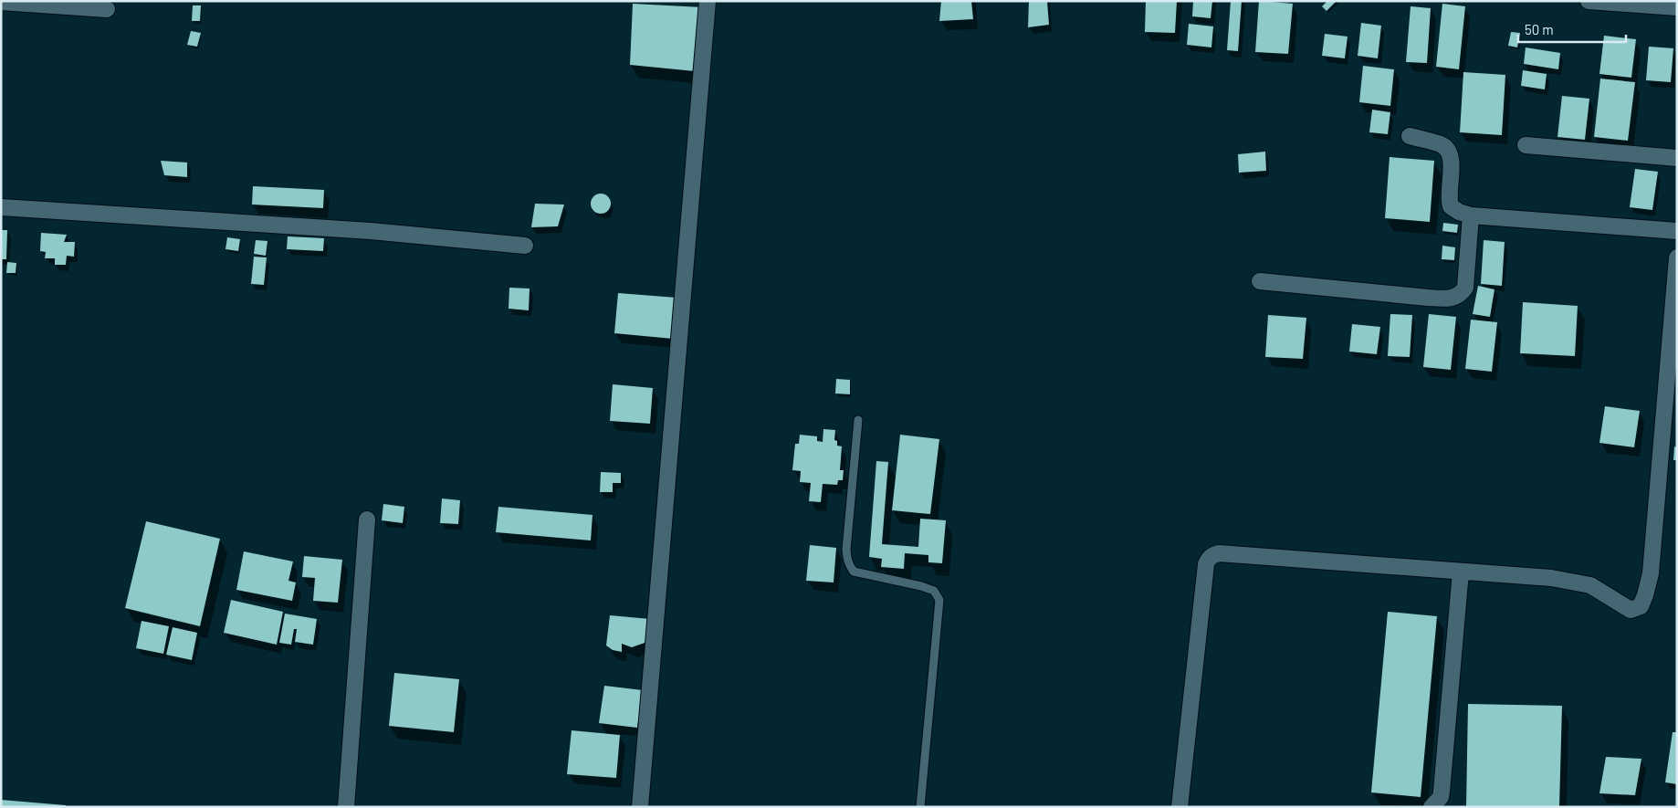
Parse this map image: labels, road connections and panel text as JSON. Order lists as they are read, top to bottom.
{
  "scale_bar": "50 m"
}
